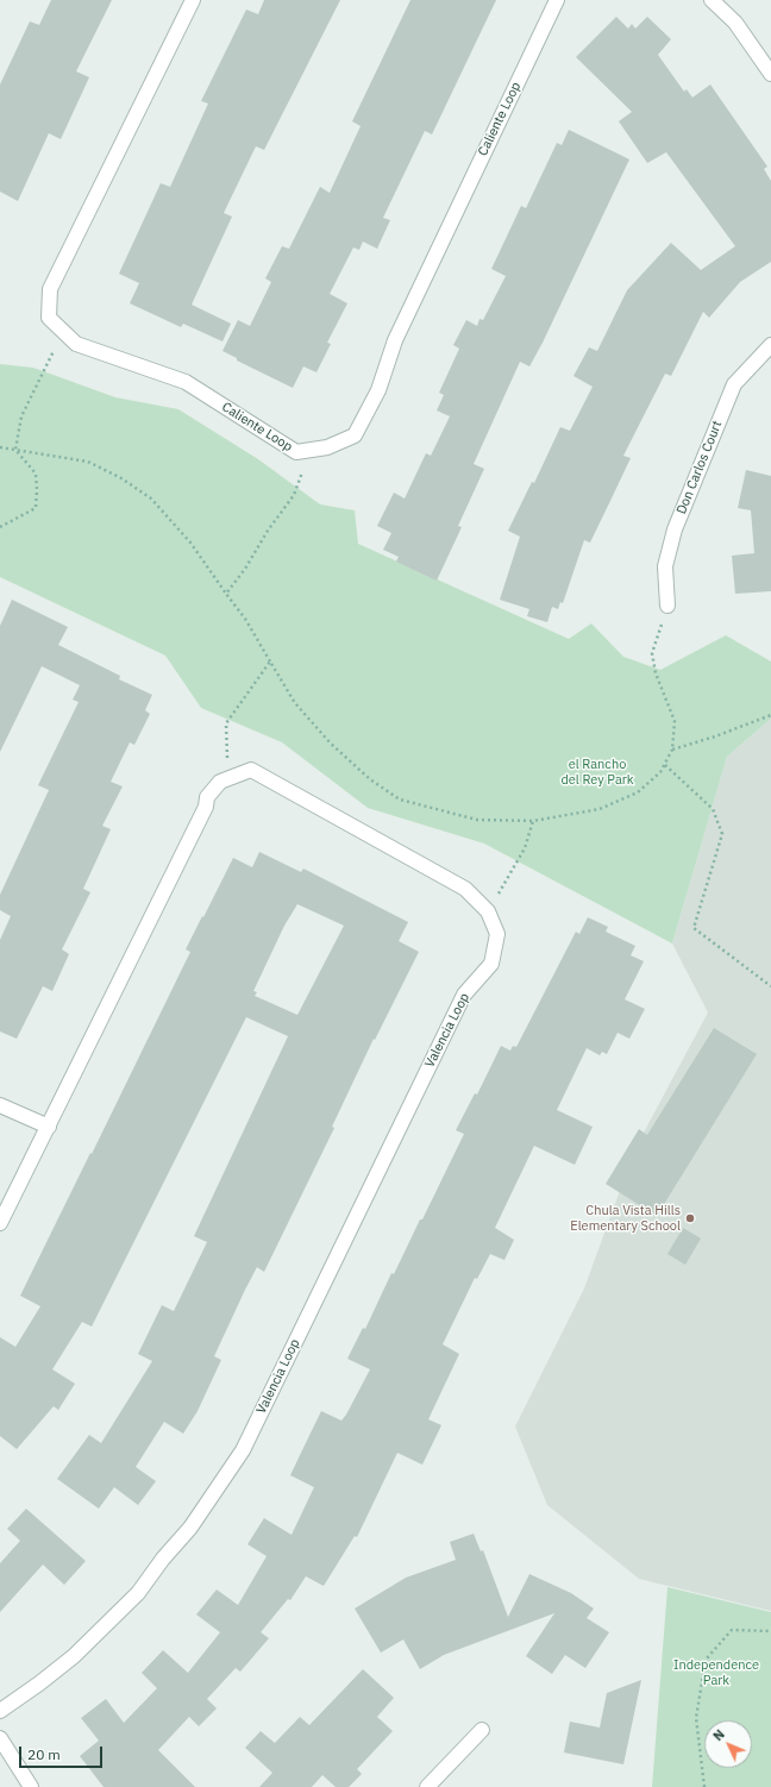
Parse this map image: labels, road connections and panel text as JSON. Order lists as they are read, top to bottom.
{
  "streets": {
    "street": ["Caliente Loop", "Don Carlos Court", "Valencia Loop"]
  },
  "parks": ["el Rancho del Rey Park", "Independence Park"],
  "places": ["Chula Vista Hills Elementary School"],
  "scale_bar": "20 m",
  "north": "top left"
}
